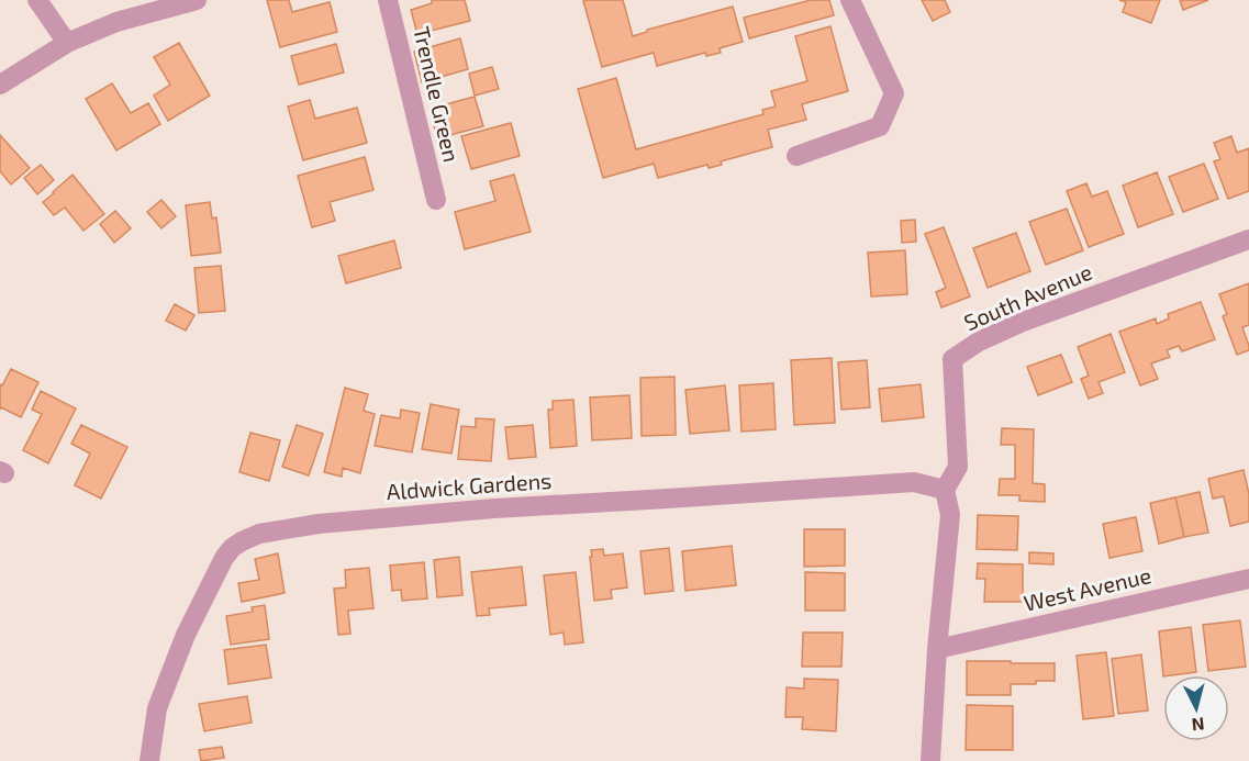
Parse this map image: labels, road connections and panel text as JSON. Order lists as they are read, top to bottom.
{
  "streets": {
    "street": [
      "Trendle Green",
      "South Avenue",
      "Aldwick Gardens",
      "West Avenue"
    ]
  },
  "crossings": [
    ["South Avenue", "Aldwick Gardens"]
  ],
  "north": "bottom"
}
